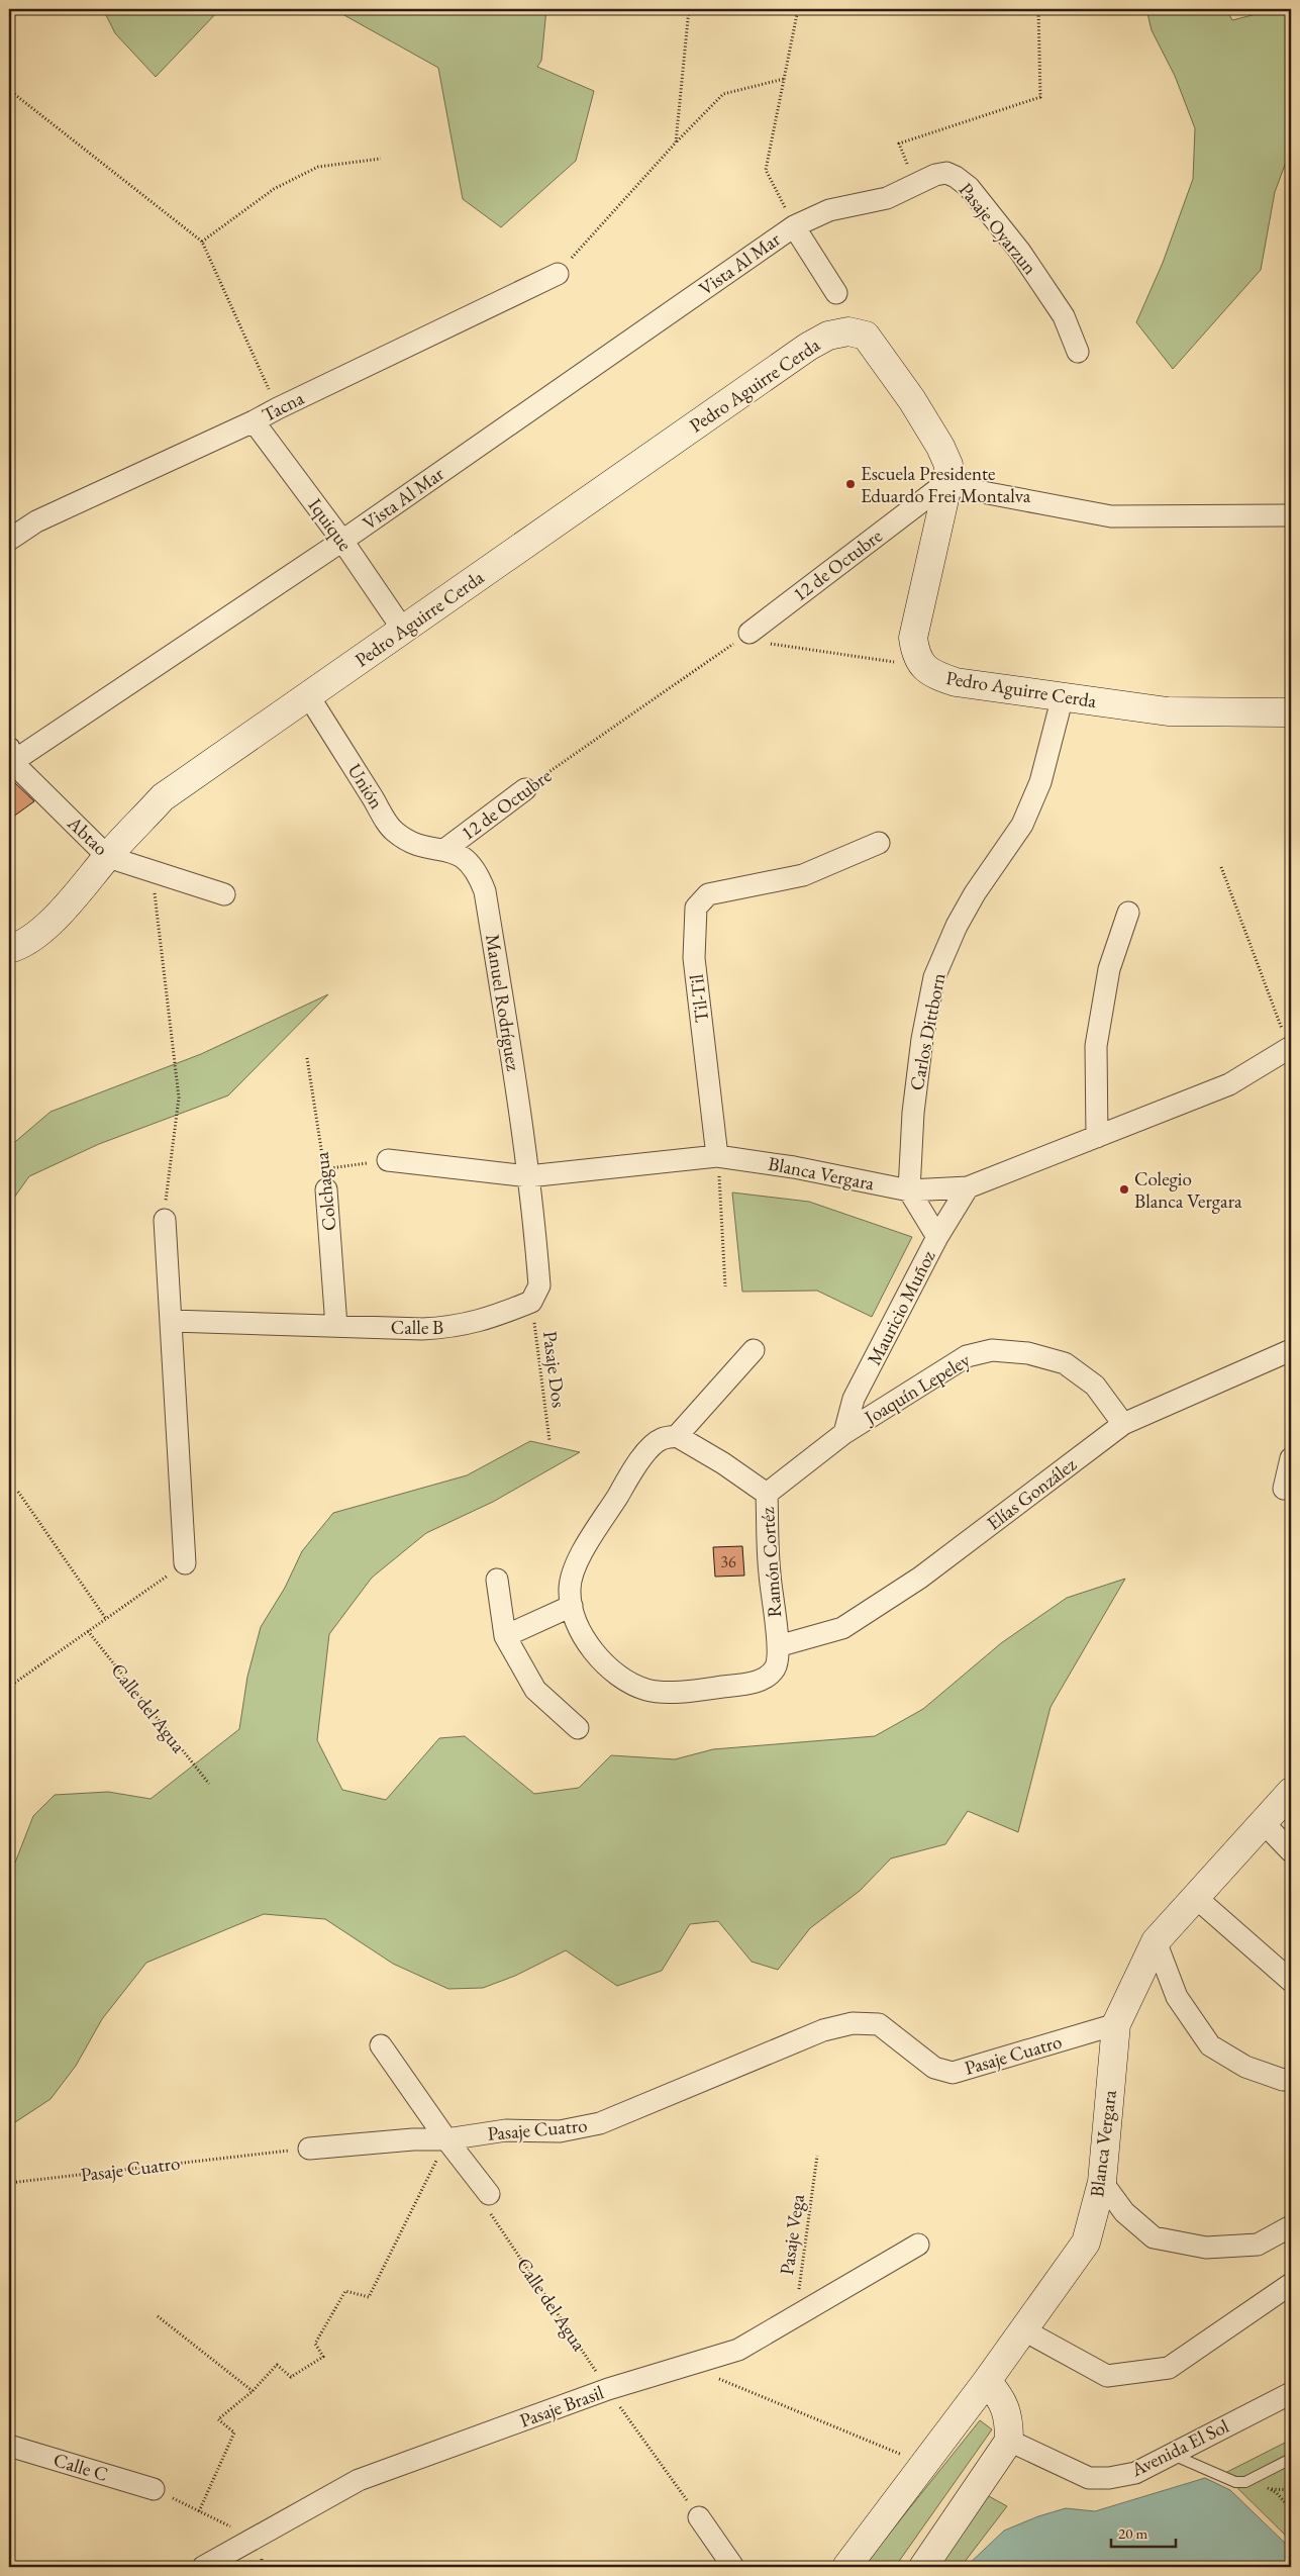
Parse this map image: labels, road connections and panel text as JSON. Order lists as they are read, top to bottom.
{
  "streets": {
    "street": [
      "Pasaje Oyarzun",
      "Vista Al Mar",
      "Pedro Aguirre Cerda",
      "Tacna",
      "Iquique",
      "12 de Octubre",
      "Unión",
      "Abtao",
      "Til-Til",
      "Manuel Rodríguez",
      "Carlos Dittborn",
      "Blanca Vergara",
      "Colchagua",
      "Mauricio Muñoz",
      "Calle B",
      "Joaquín Lepeley",
      "Elías González",
      "Ramón Cortéz",
      "Pasaje Cuatro",
      "Pasaje Brasil",
      "Avenida El Sol",
      "Calle C"
    ],
    "path": ["Pasaje Dos", "Calle del Agua", "Pasaje Vega"]
  },
  "crossings": [
    ["Pasaje Oyarzun", "Vista Al Mar"],
    ["Vista Al Mar", "Iquique"],
    ["Vista Al Mar", "Abtao"],
    ["Pedro Aguirre Cerda", "Iquique"],
    ["Pedro Aguirre Cerda", "12 de Octubre"],
    ["Pedro Aguirre Cerda", "Unión"],
    ["Pedro Aguirre Cerda", "Abtao"],
    ["Pedro Aguirre Cerda", "Carlos Dittborn"],
    ["Tacna", "Iquique"],
    ["12 de Octubre", "Unión"],
    ["12 de Octubre", "Manuel Rodríguez"],
    ["Unión", "Manuel Rodríguez"],
    ["Til-Til", "Blanca Vergara"],
    ["Manuel Rodríguez", "Blanca Vergara"],
    ["Carlos Dittborn", "Blanca Vergara"],
    ["Blanca Vergara", "Mauricio Muñoz"],
    ["Blanca Vergara", "Pasaje Cuatro"],
    ["Colchagua", "Calle B"],
    ["Mauricio Muñoz", "Joaquín Lepeley"],
    ["Calle B", "Pasaje Dos"],
    ["Joaquín Lepeley", "Elías González"],
    ["Joaquín Lepeley", "Ramón Cortéz"],
    ["Elías González", "Ramón Cortéz"],
    ["Calle del Agua", "Pasaje Brasil"],
    ["Pasaje Vega", "Pasaje Brasil"]
  ],
  "places": ["Escuela Presidente Eduardo Frei Montalva", "Colegio Blanca Vergara"],
  "house_numbers": ["36"],
  "scale_bar": "20 m"
}
